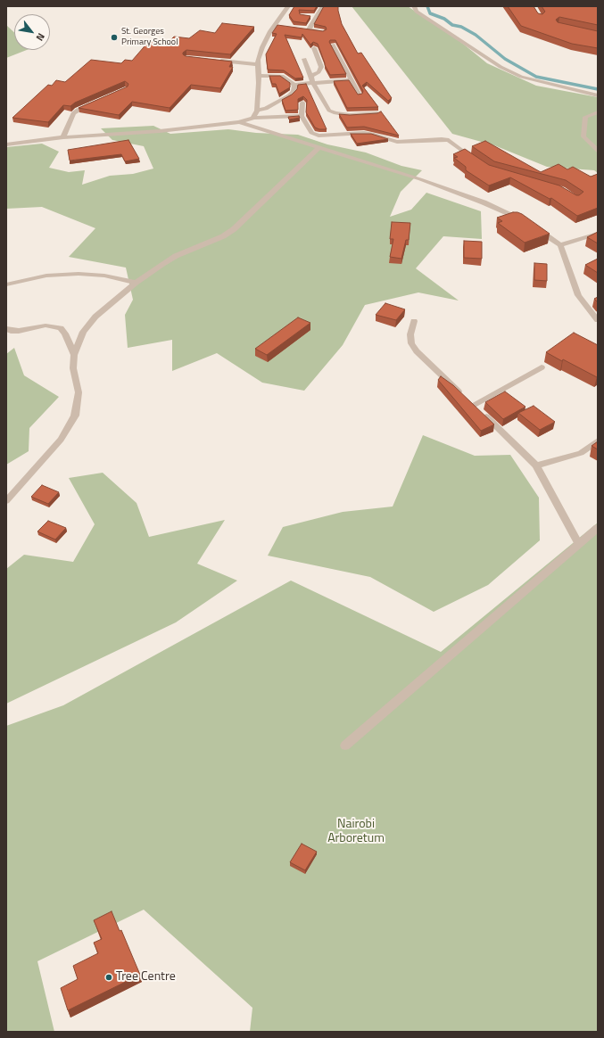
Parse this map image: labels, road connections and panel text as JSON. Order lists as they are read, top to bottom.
{
  "parks": ["Nairobi Arboretum"],
  "places": ["St. Georges Primary School", "Tree Centre"],
  "north": "bottom right"
}
